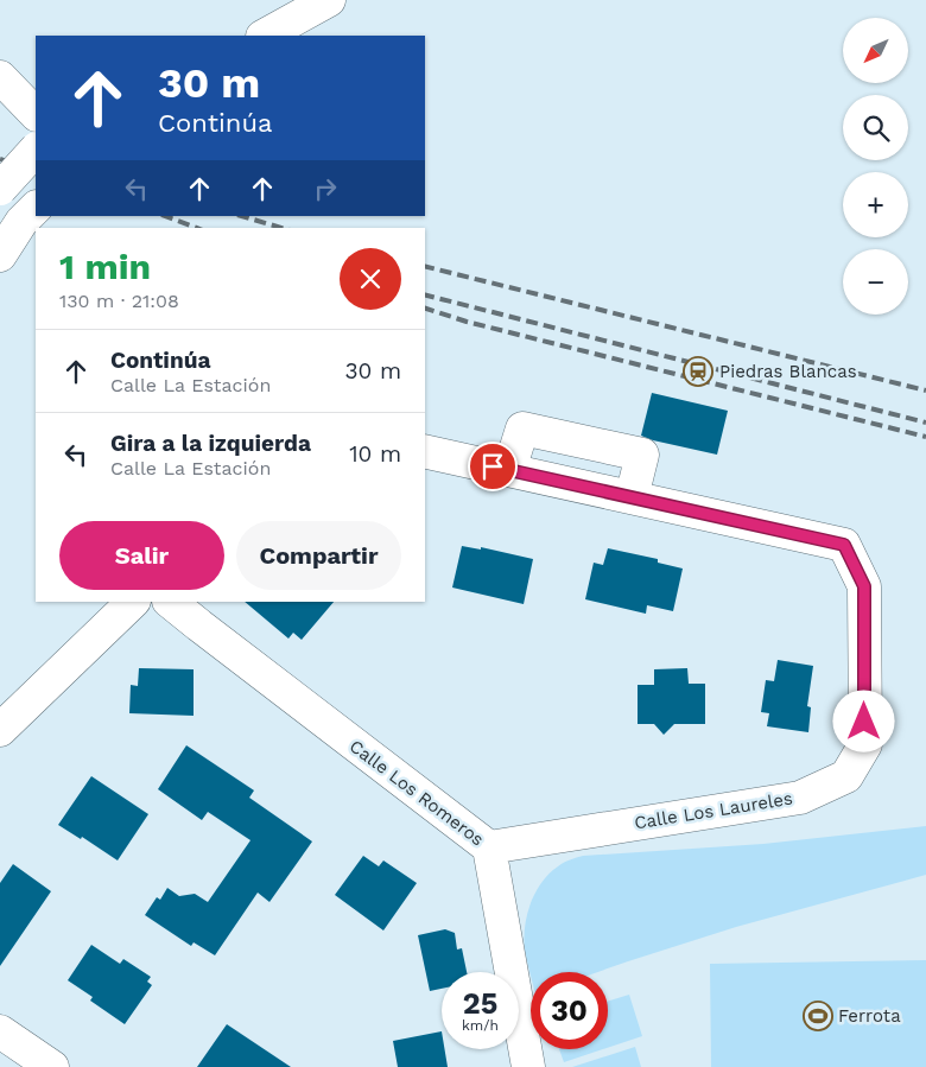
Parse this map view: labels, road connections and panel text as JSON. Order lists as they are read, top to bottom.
{
  "streets": {
    "street": ["Calle Los Romeros", "Calle Los Laureles"]
  },
  "crossings": [
    ["Calle Los Romeros", "Calle Los Laureles"]
  ],
  "places": {
    "station": ["Piedras Blancas"],
    "sports": ["Ferrota"]
  },
  "north": "bottom left",
  "page": {
    "map_buttons": ["+", "−"],
    "turn": ["30 m", "Continúa"],
    "heading": ["1 min", "130 m · 21:08"],
    "list": [
      {
        "name": "Continúa",
        "note": "Calle La Estación",
        "value": "30 m"
      },
      {
        "name": "Gira a la izquierda",
        "note": "Calle La Estación",
        "value": "10 m"
      }
    ],
    "buttons": ["Salir", "Compartir"],
    "speed": "25 km/h",
    "limit": "30"
  }
}
